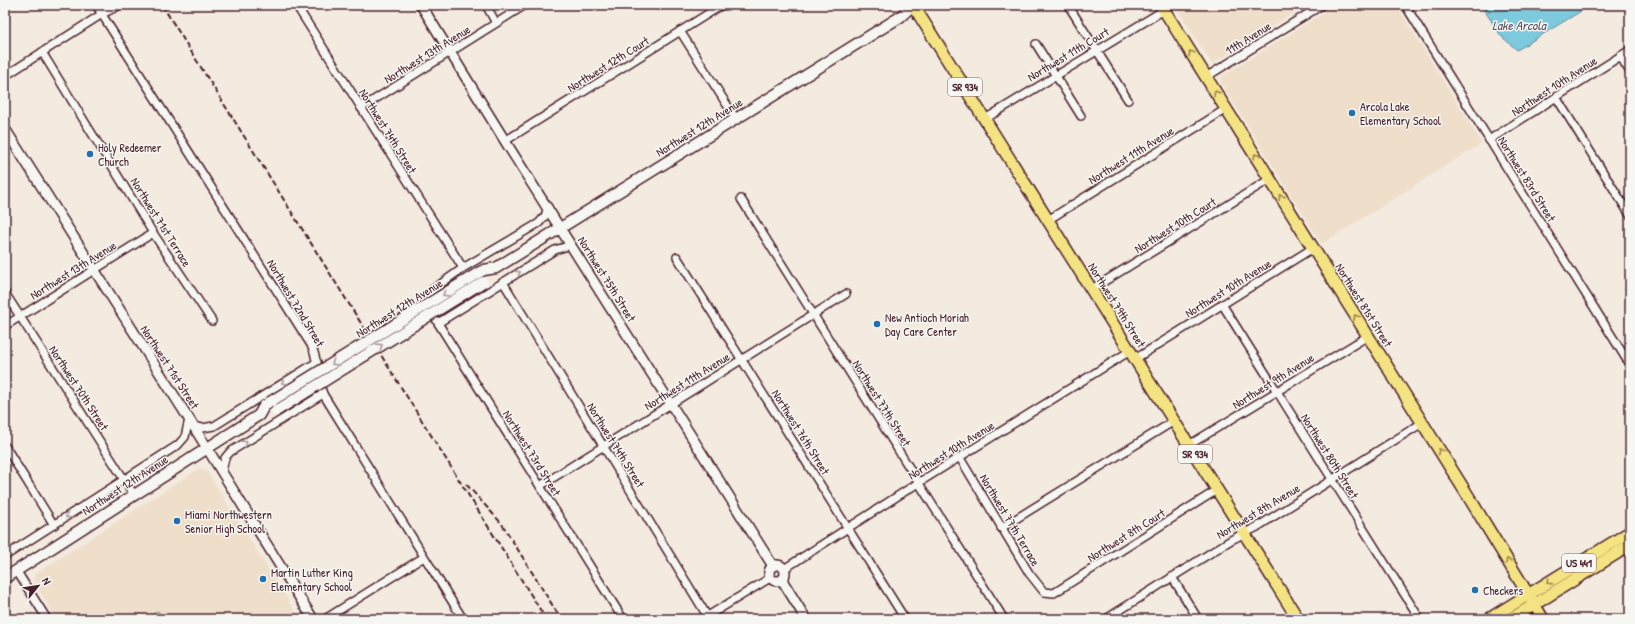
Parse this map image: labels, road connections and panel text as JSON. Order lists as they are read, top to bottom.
{
  "streets": {
    "main road": [
      "SR 934",
      "Northwest 12th Avenue",
      "Northwest 79th Street",
      "Northwest 81st Street",
      "US 441"
    ],
    "street": [
      "11th Avenue",
      "Northwest 13th Avenue",
      "Northwest 11th Court",
      "Northwest 12th Court",
      "Northwest 10th Avenue",
      "Northwest 74th Street",
      "Northwest 11th Avenue",
      "Northwest 83rd Street",
      "Northwest 71st Terrace",
      "Northwest 10th Court",
      "Northwest 75th Street",
      "Northwest 72nd Street",
      "Northwest 71st Street",
      "Northwest 9th Avenue",
      "Northwest 70th Street",
      "Northwest 77th Street",
      "Northwest 76th Street",
      "Northwest 73rd Street",
      "Northwest 80th Street",
      "Northwest 8th Avenue",
      "Northwest 77th Terrace",
      "Northwest 8th Court"
    ]
  },
  "crossings": [
    ["11th Avenue", "Northwest 81st Street"],
    ["Northwest 13th Avenue", "Northwest 74th Street"],
    ["Northwest 13th Avenue", "Northwest 71st Terrace"],
    ["Northwest 13th Avenue", "Northwest 75th Street"],
    ["Northwest 13th Avenue", "Northwest 71st Street"],
    ["Northwest 13th Avenue", "Northwest 70th Street"],
    ["Northwest 11th Court", "Northwest 79th Street"],
    ["Northwest 11th Court", "Northwest 81st Street"],
    ["Northwest 12th Court", "Northwest 75th Street"],
    ["Northwest 10th Avenue", "Northwest 83rd Street"],
    ["Northwest 10th Avenue", "Northwest 75th Street"],
    ["Northwest 10th Avenue", "Northwest 79th Street"],
    ["Northwest 10th Avenue", "Northwest 81st Street"],
    ["Northwest 10th Avenue", "Northwest 77th Street"],
    ["Northwest 10th Avenue", "Northwest 76th Street"],
    ["Northwest 10th Avenue", "Northwest 80th Street"],
    ["Northwest 10th Avenue", "Northwest 77th Terrace"],
    ["Northwest 12th Avenue", "Northwest 74th Street"],
    ["Northwest 12th Avenue", "Northwest 75th Street"],
    ["Northwest 12th Avenue", "Northwest 79th Street"],
    ["Northwest 12th Avenue", "Northwest 71st Street"],
    ["Northwest 12th Avenue", "Northwest 70th Street"],
    ["Northwest 12th Avenue", "Northwest 73rd Street"],
    ["Northwest 74th Street", "Northwest 11th Avenue"],
    ["Northwest 11th Avenue", "Northwest 75th Street"],
    ["Northwest 11th Avenue", "Northwest 79th Street"],
    ["Northwest 11th Avenue", "Northwest 81st Street"],
    ["Northwest 11th Avenue", "Northwest 77th Street"],
    ["Northwest 11th Avenue", "Northwest 76th Street"],
    ["Northwest 11th Avenue", "Northwest 73rd Street"],
    ["Northwest 10th Court", "Northwest 79th Street"],
    ["Northwest 10th Court", "Northwest 81st Street"],
    ["Northwest 79th Street", "Northwest 9th Avenue"],
    ["Northwest 79th Street", "Northwest 8th Avenue"],
    ["Northwest 79th Street", "Northwest 8th Court"],
    ["Northwest 81st Street", "Northwest 9th Avenue"],
    ["Northwest 81st Street", "Northwest 8th Avenue"],
    ["Northwest 81st Street", "US 441"],
    ["Northwest 9th Avenue", "Northwest 80th Street"],
    ["Northwest 80th Street", "Northwest 8th Avenue"],
    ["Northwest 77th Terrace", "Northwest 8th Court"]
  ],
  "one_way": ["Northwest 81st Street"],
  "water": ["Lake Arcola"],
  "places": [
    "Arcola Lake Elementary School",
    "Holy Redeemer Church",
    "New Antioch Moriah Day Care Center",
    "Miami Northwestern Senior High School",
    "Martin Luther King Elementary School",
    "Checkers"
  ],
  "north": "top right"
}
